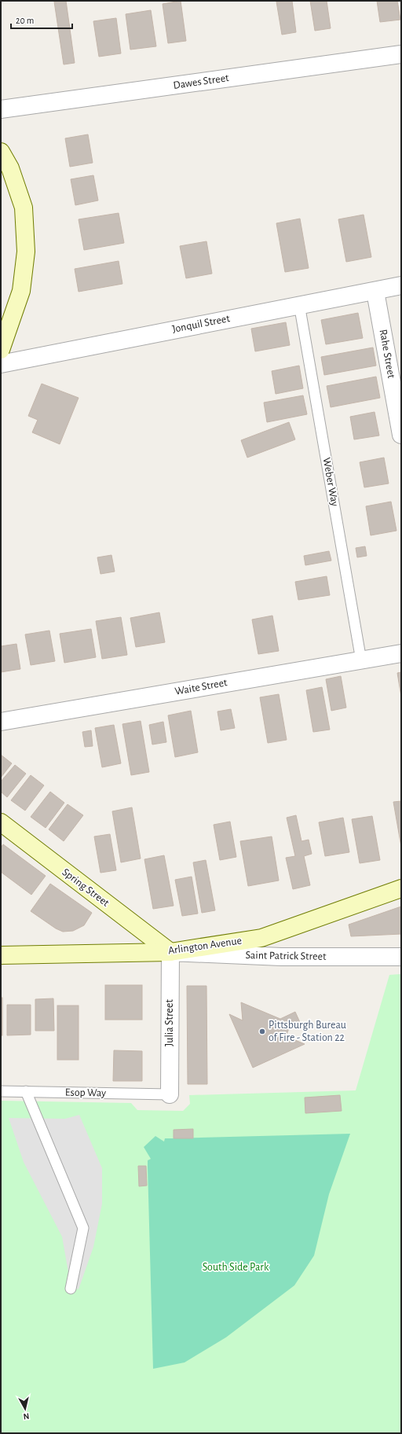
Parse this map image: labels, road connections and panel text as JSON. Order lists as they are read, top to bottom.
{
  "streets": {
    "street": [
      "Dawes Street",
      "Jonquil Street",
      "Rahe Street",
      "Waite Street",
      "Spring Street",
      "Arlington Avenue",
      "Saint Patrick Street",
      "Julia Street"
    ],
    "lane": ["Weber Way", "Esop Way"]
  },
  "crossings": [
    ["Jonquil Street", "Rahe Street"],
    ["Jonquil Street", "Weber Way"],
    ["Weber Way", "Waite Street"],
    ["Spring Street", "Arlington Avenue"],
    ["Spring Street", "Saint Patrick Street"],
    ["Spring Street", "Julia Street"],
    ["Arlington Avenue", "Saint Patrick Street"],
    ["Arlington Avenue", "Julia Street"],
    ["Saint Patrick Street", "Julia Street"],
    ["Julia Street", "Esop Way"]
  ],
  "parks": ["South Side Park"],
  "places": ["Pittsburgh Bureau of Fire - Station 22"],
  "scale_bar": "20 m",
  "north": "bottom"
}
